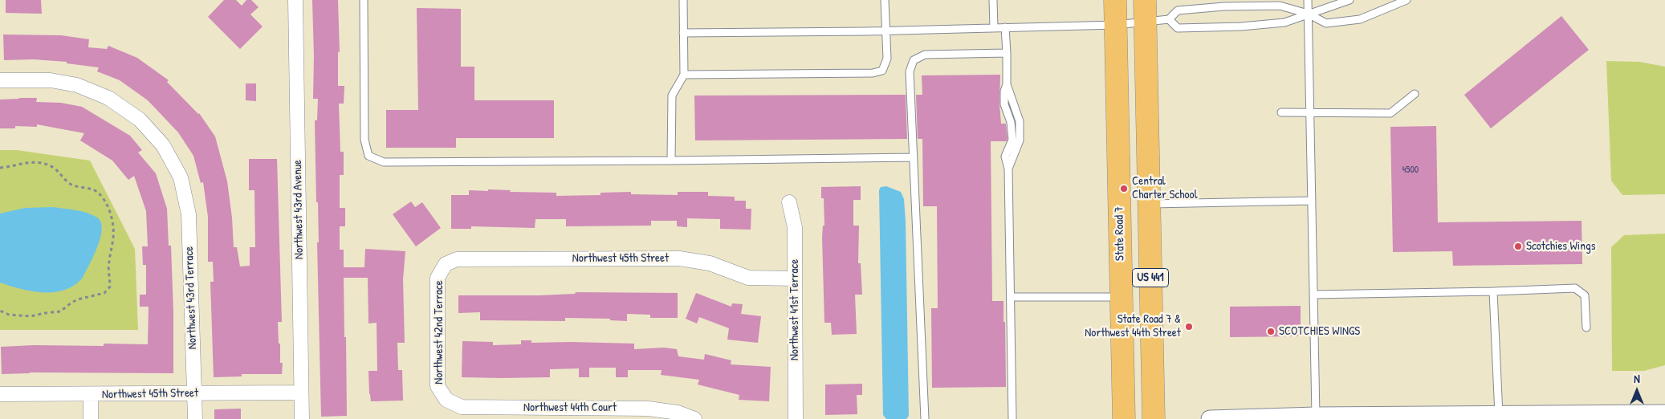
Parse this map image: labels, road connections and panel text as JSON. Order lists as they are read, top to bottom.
{
  "streets": {
    "main road": ["State Road 7", "US 441"],
    "street": [
      "Northwest 43rd Avenue",
      "Northwest 45th Street",
      "Northwest 43rd Terrace",
      "Northwest 41st Terrace",
      "Northwest 42nd Terrace",
      "Northwest 44th Court"
    ]
  },
  "crossings": [
    ["Northwest 43rd Avenue", "Northwest 45th Street"],
    ["Northwest 45th Street", "Northwest 43rd Terrace"],
    ["Northwest 45th Street", "Northwest 41st Terrace"],
    ["Northwest 45th Street", "Northwest 42nd Terrace"],
    ["Northwest 42nd Terrace", "Northwest 44th Court"]
  ],
  "places": [
    "Central Charter School",
    "Scotchies Wings",
    "State Road 7 & Northwest 44th Street",
    "SCOTCHIES WINGS"
  ],
  "house_numbers": ["4500"],
  "north": "top"
}
